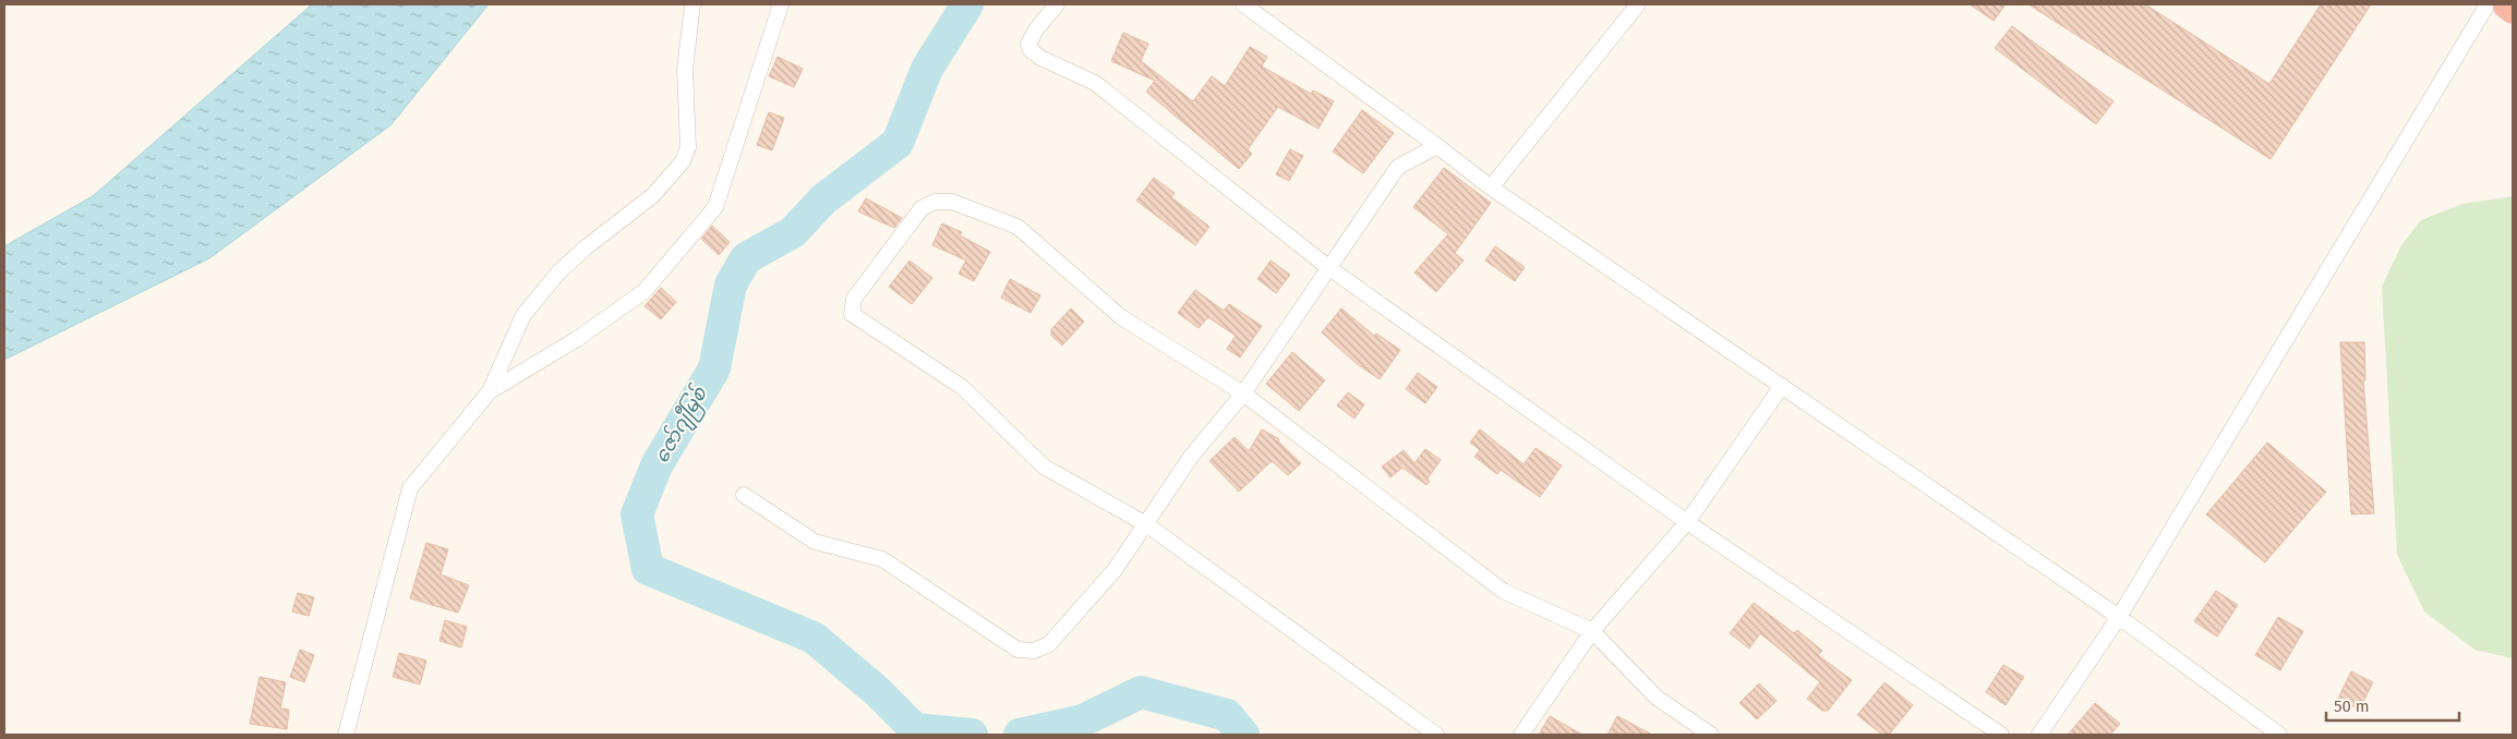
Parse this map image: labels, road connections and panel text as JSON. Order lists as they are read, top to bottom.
{
  "water": ["ဇော်ဂျီမြစ်"],
  "scale_bar": "50 m"
}
